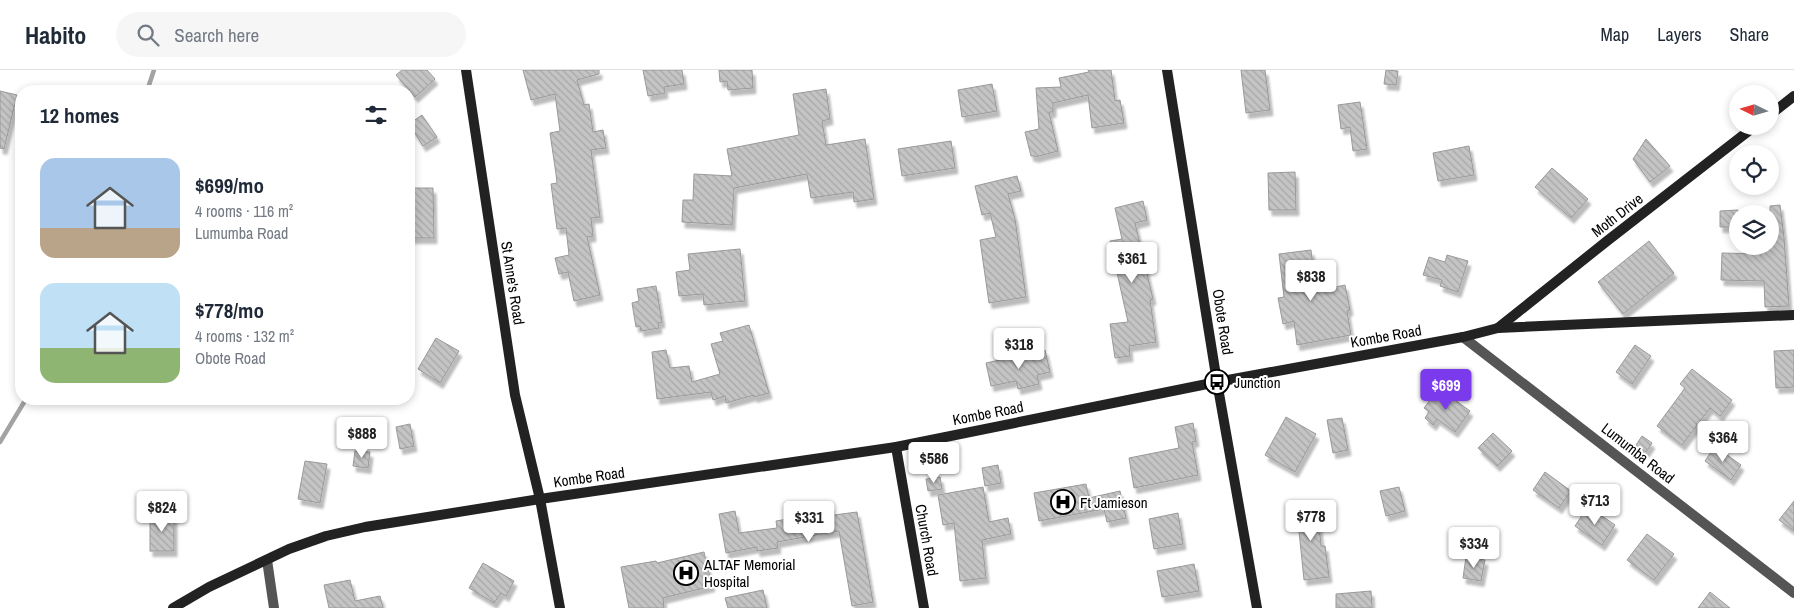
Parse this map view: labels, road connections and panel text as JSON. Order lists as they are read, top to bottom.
{
  "streets": {
    "street": [
      "Moth Drive",
      "St Anne's Road",
      "Obote Road",
      "Kombe Road",
      "Lumumba Road",
      "Church Road"
    ]
  },
  "crossings": [
    ["Moth Drive", "Kombe Road"],
    ["St Anne's Road", "Kombe Road"],
    ["Obote Road", "Kombe Road"],
    ["Kombe Road", "Lumumba Road"],
    ["Kombe Road", "Church Road"]
  ],
  "places": {
    "bus stop": ["Junction"],
    "hospital": ["Ft Jamieson", "ALTAF Memorial Hospital"]
  },
  "north": "left",
  "page": {
    "header": "Habito",
    "search": "Search here",
    "nav": ["Map", "Layers", "Share"],
    "heading": "12 homes",
    "list": [
      {
        "name": "$699/mo",
        "note": "4 rooms · 116 m² · Lumumba Road"
      },
      {
        "name": "$778/mo",
        "note": "4 rooms · 132 m² · Obote Road"
      }
    ],
    "price": [
      "$361",
      "$838",
      "$318",
      "$699",
      "$888",
      "$364",
      "$586",
      "$713",
      "$824",
      "$778",
      "$331",
      "$334"
    ]
  }
}
